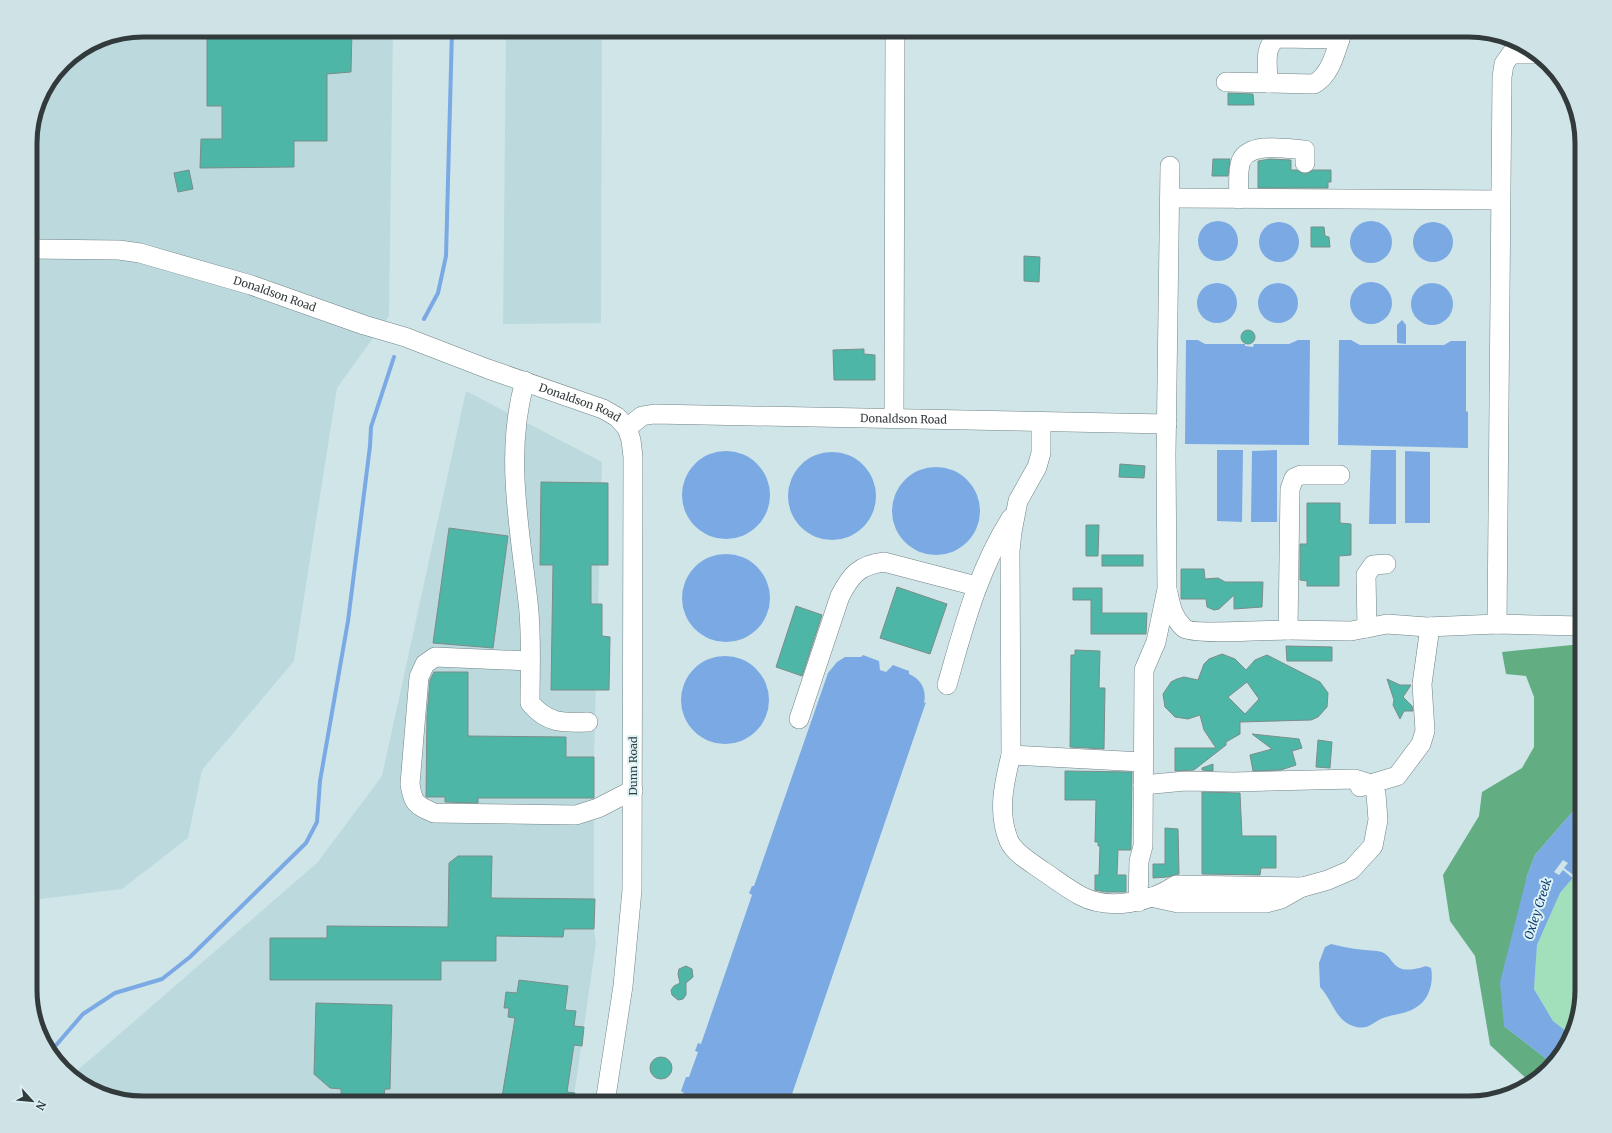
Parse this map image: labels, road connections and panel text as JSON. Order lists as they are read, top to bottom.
{
  "streets": {
    "street": ["Donaldson Road", "Dunn Road"]
  },
  "crossings": [
    ["Donaldson Road", "Dunn Road"]
  ],
  "water": ["Oxley Creek"],
  "north": "bottom right"
}
